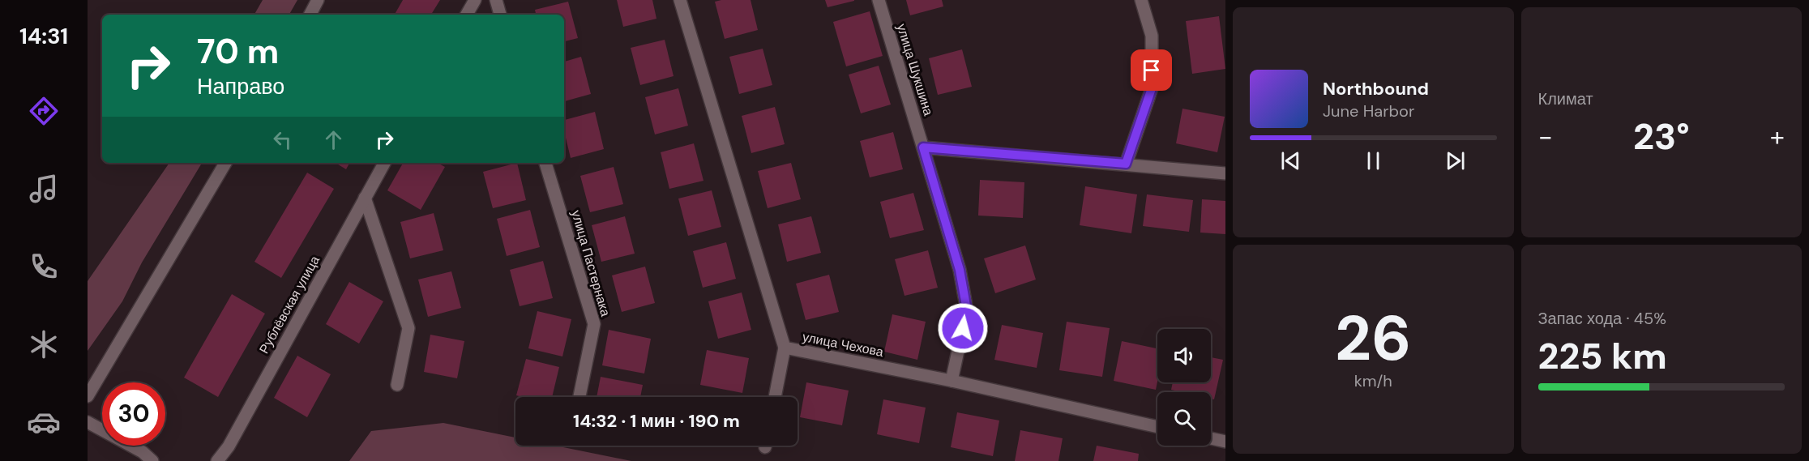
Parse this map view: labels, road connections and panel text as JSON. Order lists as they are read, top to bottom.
{
  "streets": {
    "street": [
      "улица Шукшина",
      "улица Пастернака",
      "Рублёвская улица",
      "улица Чехова"
    ]
  },
  "crossings": [
    ["улица Шукшина", "улица Чехова"]
  ],
  "page": {
    "tabs": "14:31",
    "tile": [
      "Климат",
      ["26", "km/h"],
      ["Запас хода · 45%", "225 km"]
    ],
    "turn": ["70 m", "Направо"],
    "song": ["Northbound", "June Harbor"],
    "heat": ["−", "23°", "+"],
    "limit": "30",
    "trip": "14:32 · 1 мин · 190 m"
  }
}
